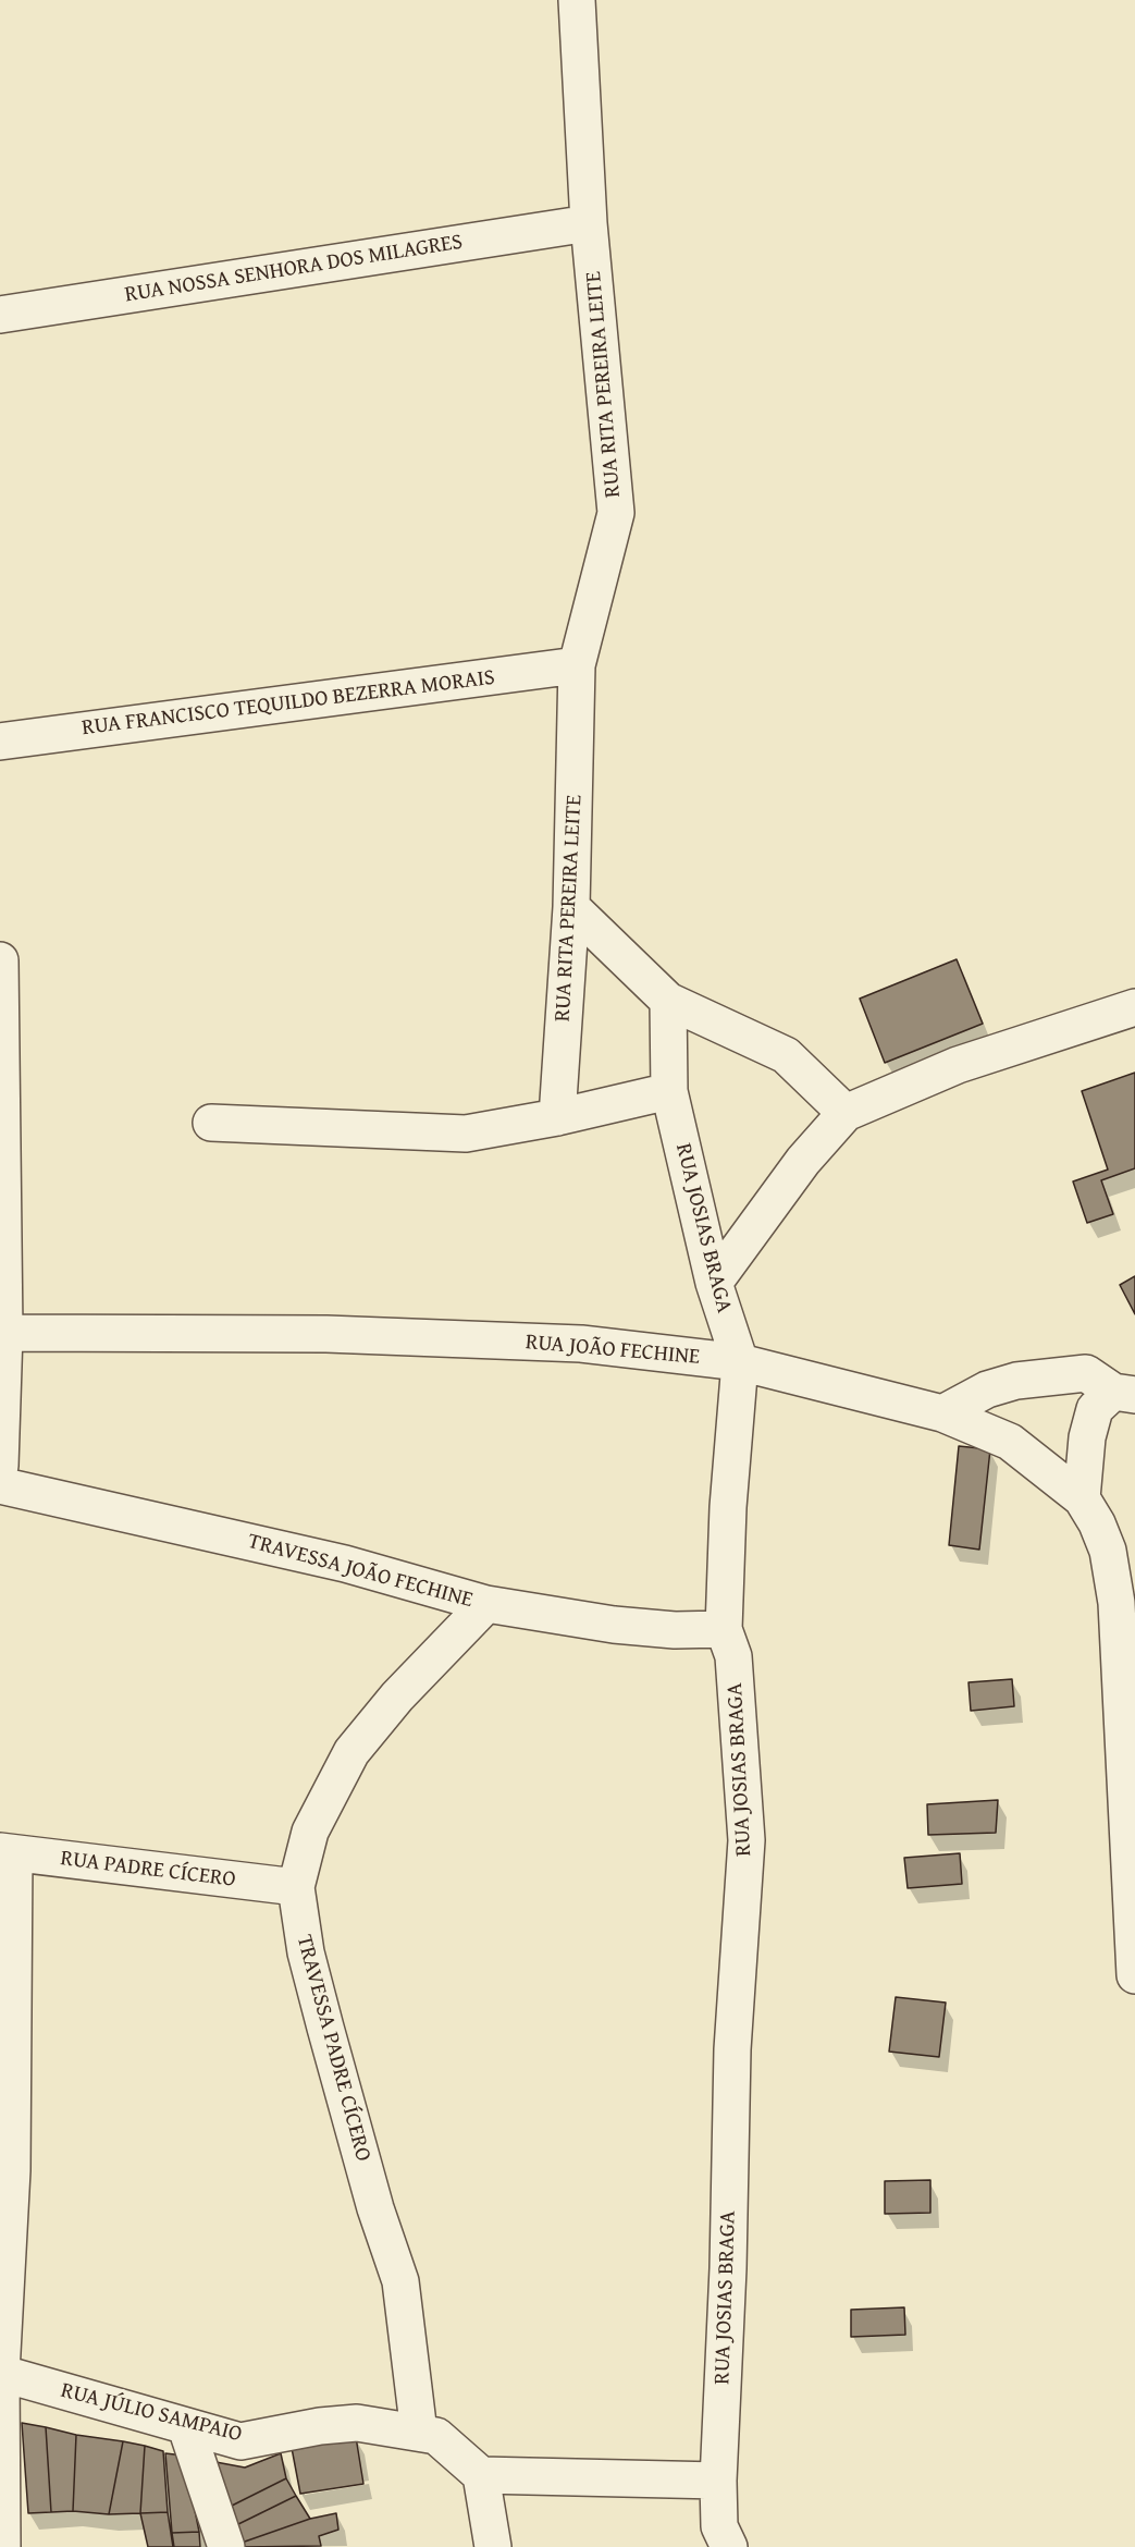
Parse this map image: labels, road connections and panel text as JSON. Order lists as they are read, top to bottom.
{
  "streets": {
    "street": [
      "RUA NOSSA SENHORA DOS MILAGRES",
      "RUA RITA PEREIRA LEITE",
      "RUA FRANCISCO TEQUILDO BEZERRA MORAIS",
      "RUA JOSIAS BRAGA",
      "RUA JOÃO FECHINE",
      "TRAVESSA JOÃO FECHINE",
      "RUA PADRE CÍCERO",
      "TRAVESSA PADRE CÍCERO",
      "RUA JÚLIO SAMPAIO"
    ]
  },
  "crossings": [
    ["RUA NOSSA SENHORA DOS MILAGRES", "RUA RITA PEREIRA LEITE"],
    ["RUA RITA PEREIRA LEITE", "RUA FRANCISCO TEQUILDO BEZERRA MORAIS"],
    ["RUA JOSIAS BRAGA", "RUA JOÃO FECHINE"],
    ["RUA JOSIAS BRAGA", "TRAVESSA JOÃO FECHINE"],
    ["TRAVESSA JOÃO FECHINE", "TRAVESSA PADRE CÍCERO"],
    ["RUA PADRE CÍCERO", "TRAVESSA PADRE CÍCERO"],
    ["TRAVESSA PADRE CÍCERO", "RUA JÚLIO SAMPAIO"]
  ]
}
